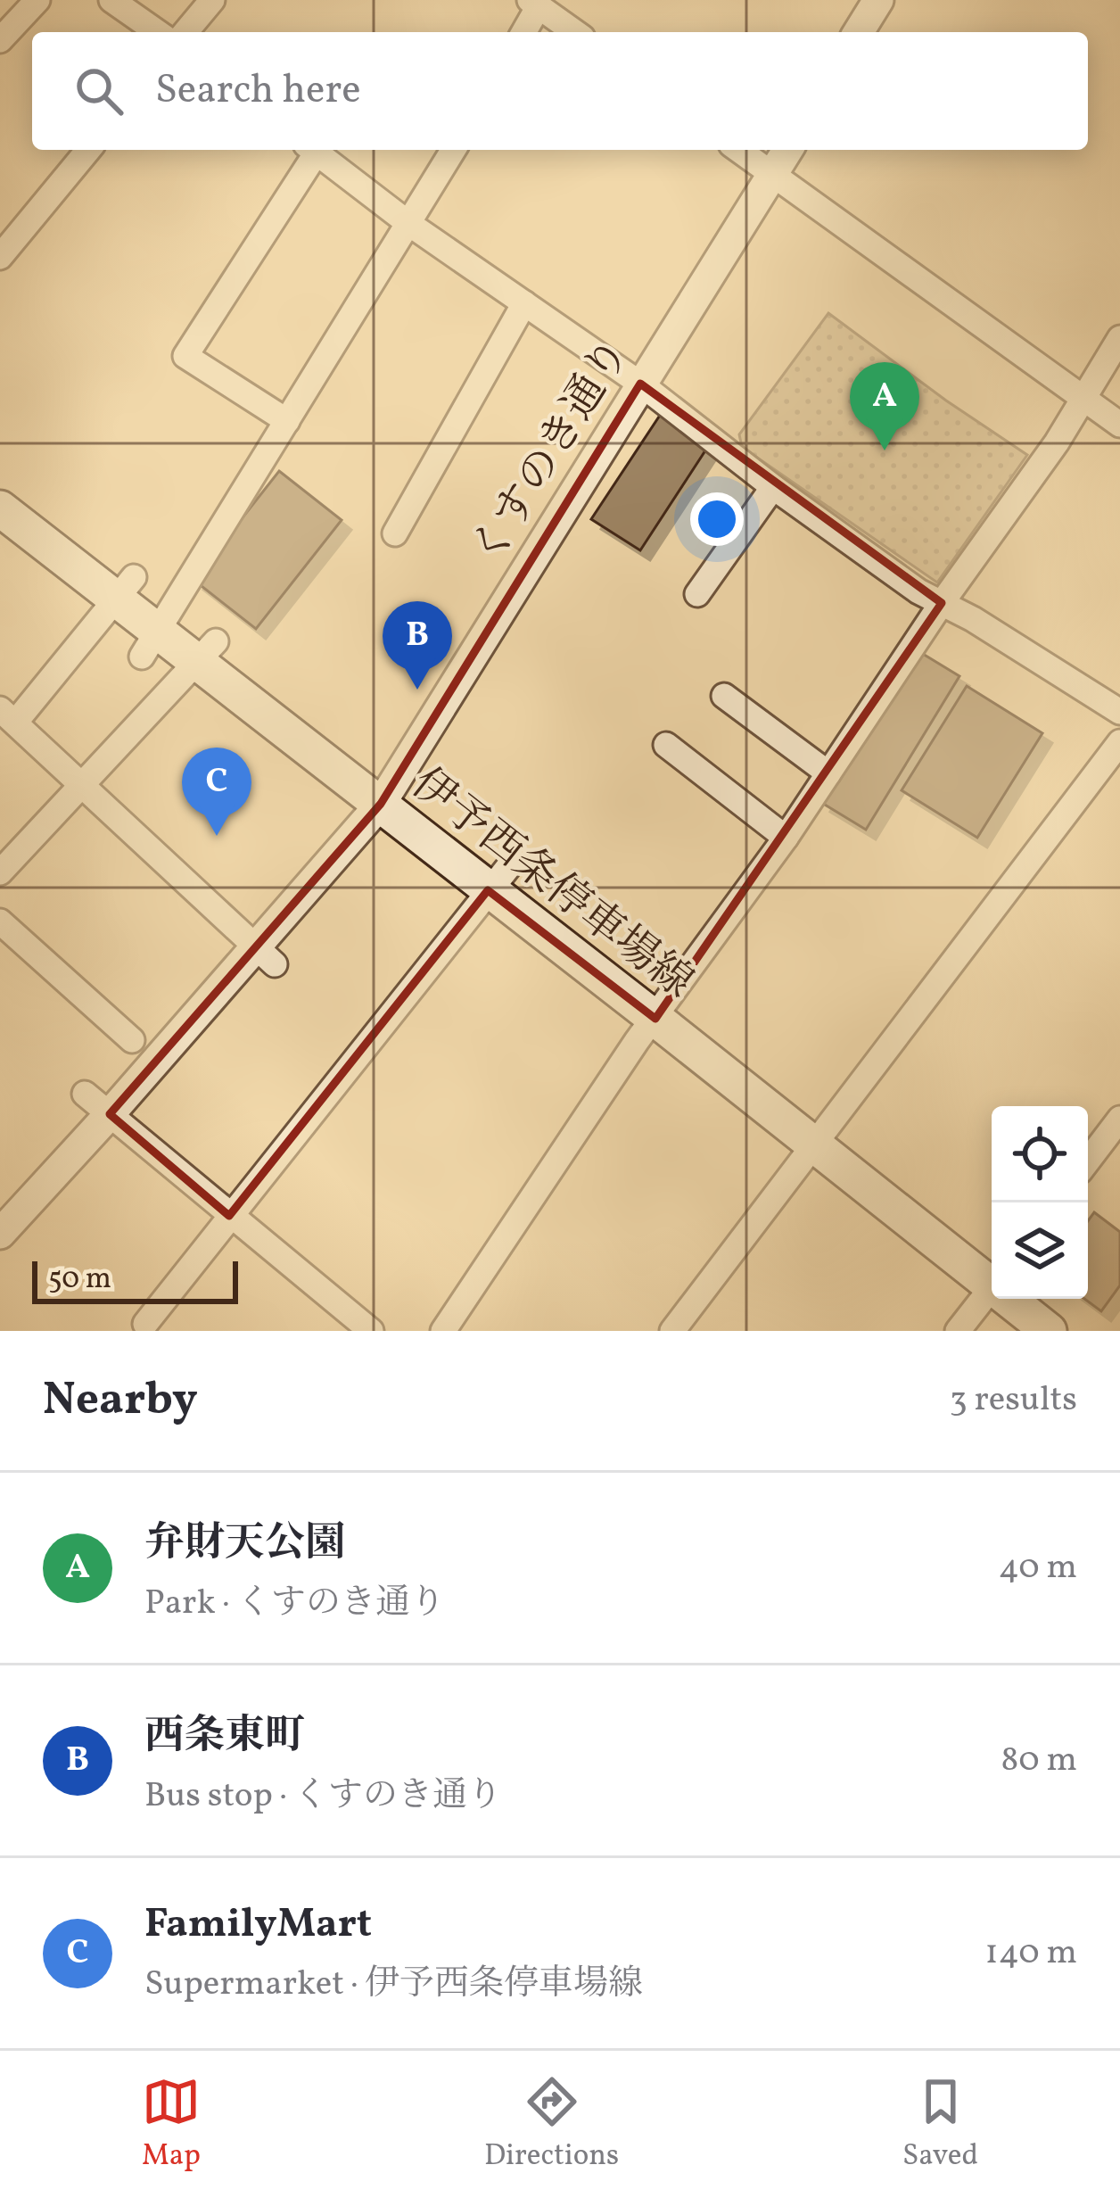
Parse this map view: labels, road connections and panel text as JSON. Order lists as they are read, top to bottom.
{
  "streets": {
    "main road": ["伊予西条停車場線"],
    "street": ["くすのき通り"]
  },
  "crossings": [
    ["くすのき通り", "伊予西条停車場線"]
  ],
  "scale_bar": "50 m",
  "page": {
    "search": "Search here",
    "pins": ["A", "B", "C"],
    "scale": "50 m",
    "heading": ["Nearby", "3 results"],
    "list": [
      {
        "mark": "A",
        "name": "弁財天公園",
        "note": "Park · くすのき通り",
        "value": "40 m"
      },
      {
        "mark": "B",
        "name": "西条東町",
        "note": "Bus stop · くすのき通り",
        "value": "80 m"
      },
      {
        "mark": "C",
        "name": "FamilyMart",
        "note": "Supermarket · 伊予西条停車場線",
        "value": "140 m"
      }
    ],
    "nav": ["Map", "Directions", "Saved"]
  }
}
